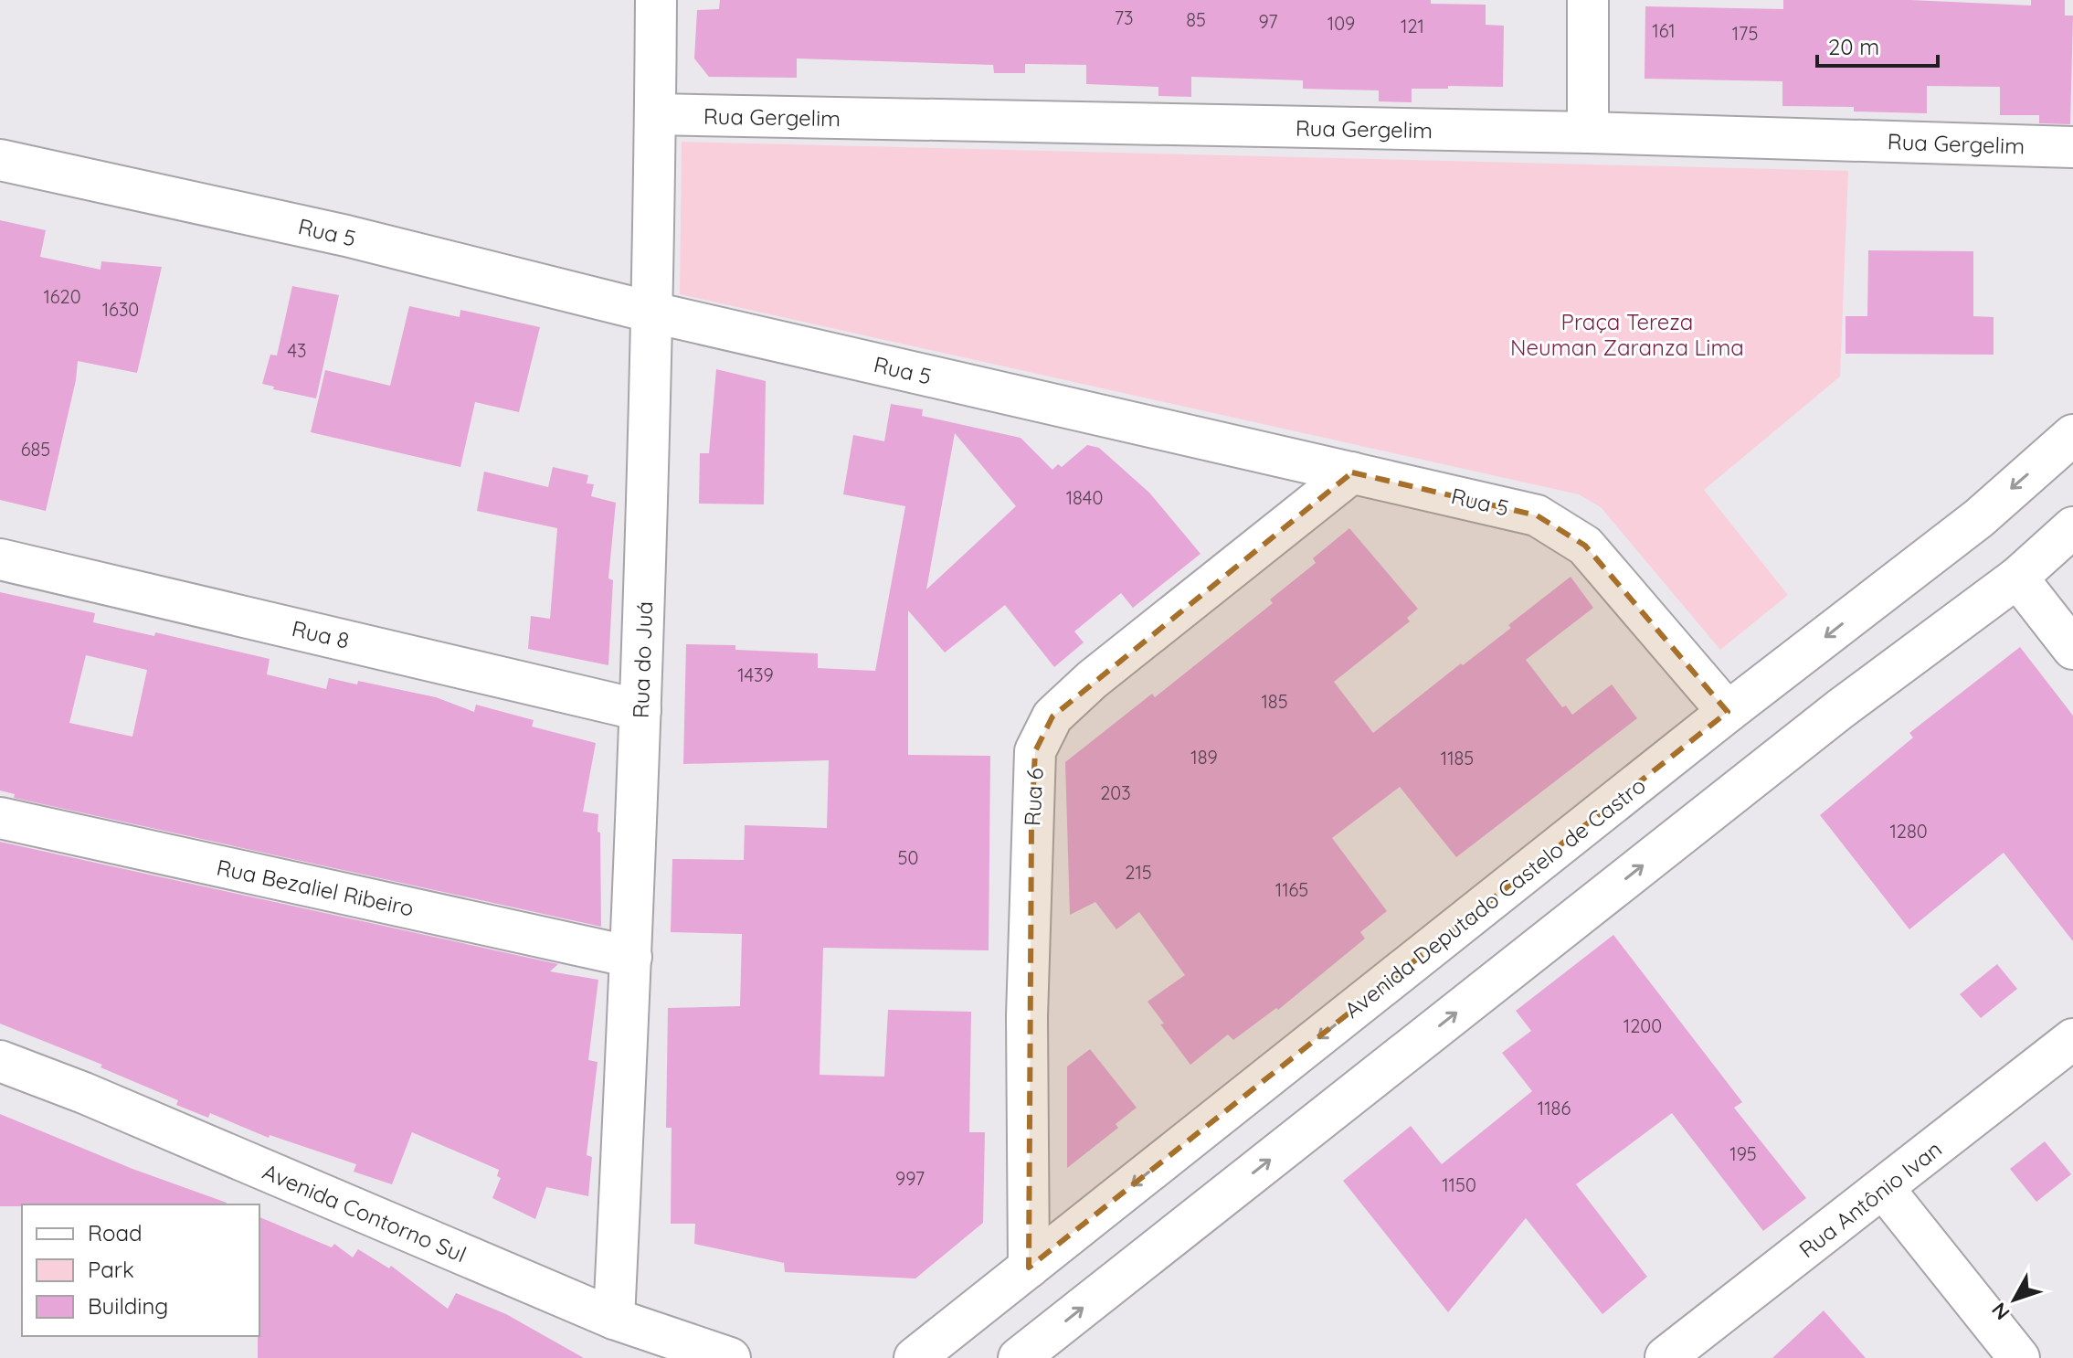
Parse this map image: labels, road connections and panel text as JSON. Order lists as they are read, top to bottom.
{
  "streets": {
    "street": [
      "Rua Gergelim",
      "Rua 5",
      "Rua 8",
      "Rua do Juá",
      "Rua 6",
      "Rua Bezaliel Ribeiro",
      "Avenida Deputado Castelo de Castro",
      "Rua Antônio Ivan",
      "Avenida Contorno Sul"
    ]
  },
  "crossings": [
    ["Rua Gergelim", "Rua do Juá"],
    ["Rua 5", "Rua do Juá"],
    ["Rua 5", "Rua 6"],
    ["Rua 5", "Avenida Deputado Castelo de Castro"],
    ["Rua 8", "Rua do Juá"],
    ["Rua do Juá", "Rua Bezaliel Ribeiro"],
    ["Rua do Juá", "Avenida Contorno Sul"],
    ["Rua 6", "Avenida Deputado Castelo de Castro"]
  ],
  "parks": ["Praça Tereza Neuman Zaranza Lima"],
  "house_numbers": [
    "73",
    "85",
    "97",
    "109",
    "121",
    "161",
    "175",
    "1620",
    "1630",
    "43",
    "685",
    "1840",
    "1439",
    "185",
    "189",
    "1185",
    "203",
    "1280",
    "50",
    "215",
    "1165",
    "1200",
    "1186",
    "195",
    "997",
    "1150"
  ],
  "legend": ["Road", "Park", "Building"],
  "scale_bar": "20 m",
  "north": "bottom left"
}
